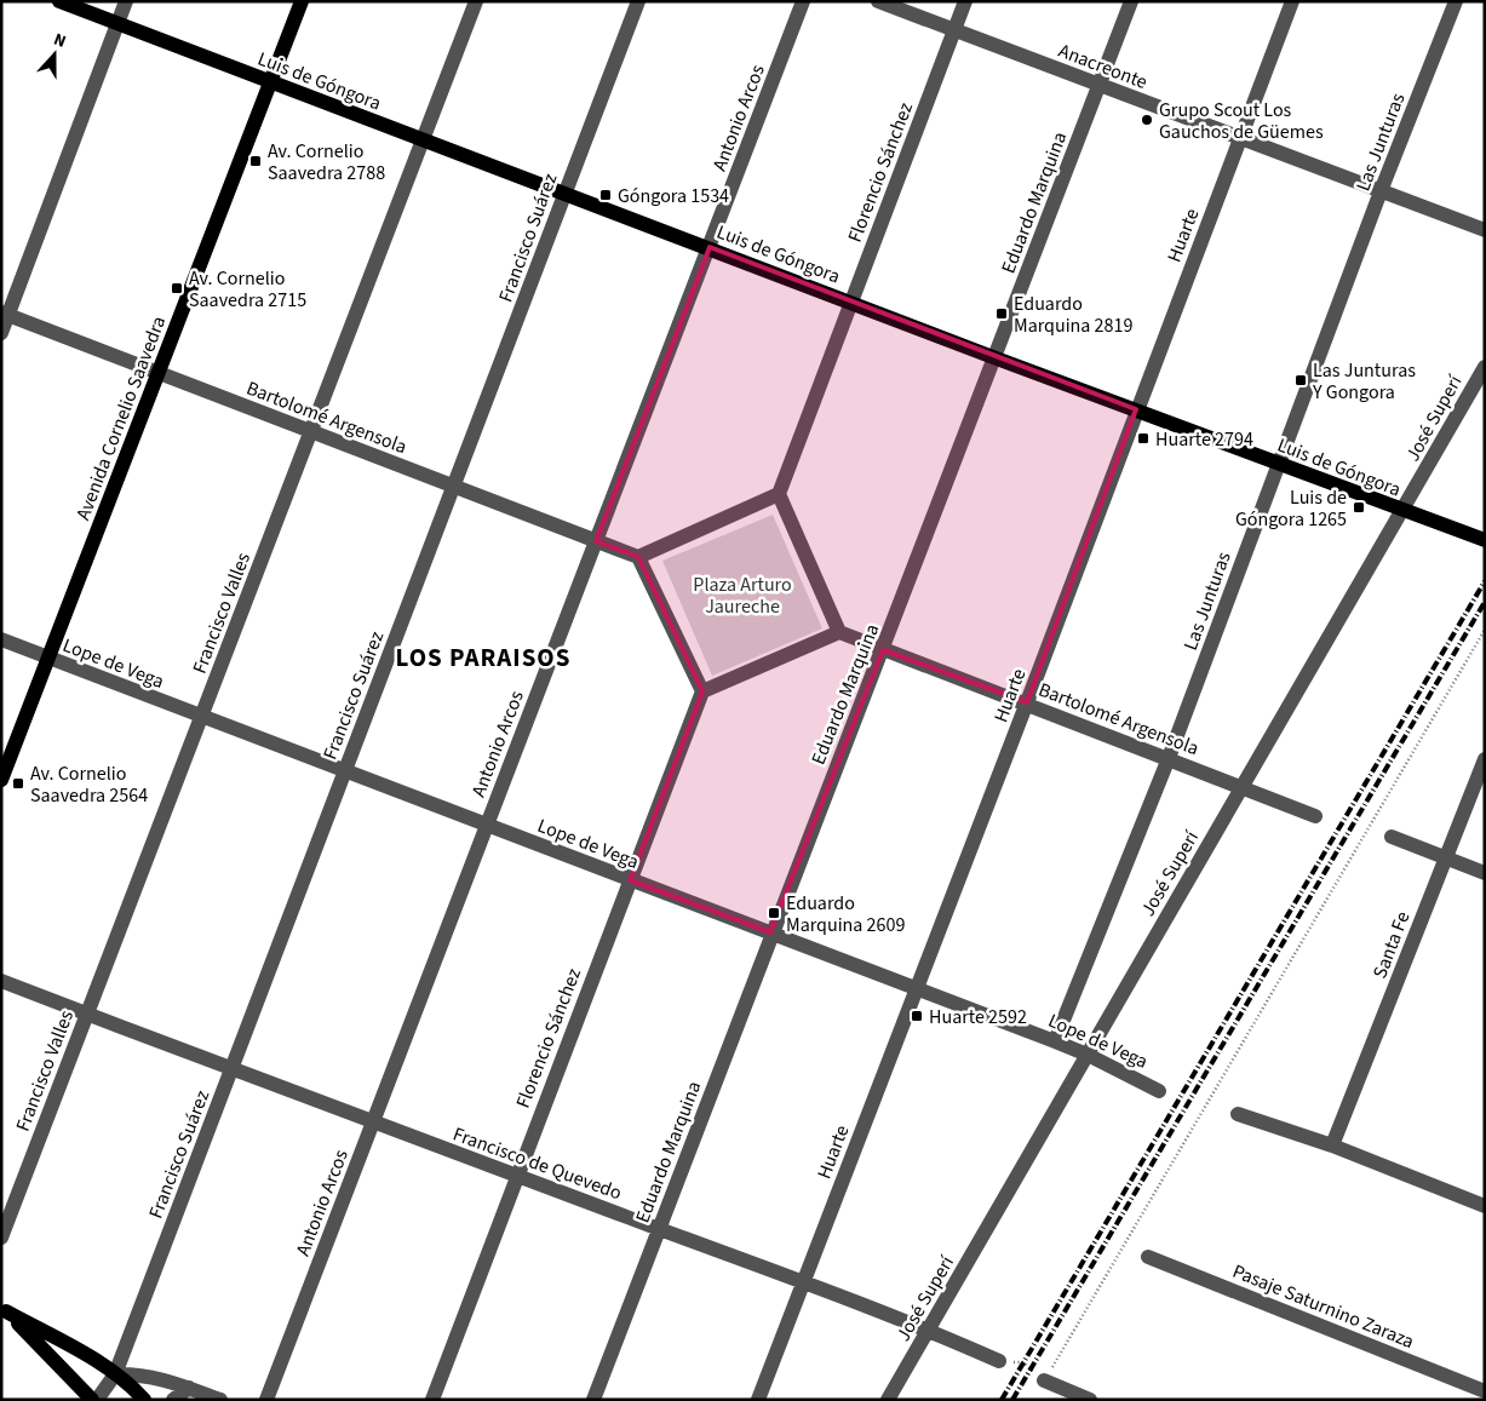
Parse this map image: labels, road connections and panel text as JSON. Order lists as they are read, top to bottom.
{
  "streets": {
    "main road": ["Luis de Góngora", "Avenida Cornelio Saavedra"],
    "street": [
      "Anacreonte",
      "Antonio Arcos",
      "Las Junturas",
      "Florencio Sánchez",
      "Eduardo Marquina",
      "Huarte",
      "Francisco Suárez",
      "Bartolomé Argensola",
      "José Superí",
      "Francisco Valles",
      "Lope de Vega",
      "Santa Fe",
      "Francisco de Quevedo",
      "Pasaje Saturnino Zaraza"
    ]
  },
  "crossings": [
    ["Anacreonte", "Las Junturas"],
    ["Anacreonte", "Florencio Sánchez"],
    ["Anacreonte", "Eduardo Marquina"],
    ["Anacreonte", "Huarte"],
    ["Luis de Góngora", "Antonio Arcos"],
    ["Luis de Góngora", "Las Junturas"],
    ["Luis de Góngora", "Florencio Sánchez"],
    ["Luis de Góngora", "Eduardo Marquina"],
    ["Luis de Góngora", "Huarte"],
    ["Luis de Góngora", "Francisco Suárez"],
    ["Luis de Góngora", "Avenida Cornelio Saavedra"],
    ["Luis de Góngora", "José Superí"],
    ["Luis de Góngora", "Francisco Valles"],
    ["Antonio Arcos", "Bartolomé Argensola"],
    ["Antonio Arcos", "Lope de Vega"],
    ["Antonio Arcos", "Francisco de Quevedo"],
    ["Las Junturas", "Bartolomé Argensola"],
    ["Las Junturas", "Lope de Vega"],
    ["Florencio Sánchez", "Lope de Vega"],
    ["Florencio Sánchez", "Francisco de Quevedo"],
    ["Eduardo Marquina", "Bartolomé Argensola"],
    ["Eduardo Marquina", "Lope de Vega"],
    ["Eduardo Marquina", "Francisco de Quevedo"],
    ["Huarte", "Bartolomé Argensola"],
    ["Huarte", "Lope de Vega"],
    ["Huarte", "Francisco de Quevedo"],
    ["Francisco Suárez", "Bartolomé Argensola"],
    ["Francisco Suárez", "Lope de Vega"],
    ["Francisco Suárez", "Francisco de Quevedo"],
    ["Bartolomé Argensola", "Avenida Cornelio Saavedra"],
    ["Bartolomé Argensola", "José Superí"],
    ["Bartolomé Argensola", "Francisco Valles"],
    ["Avenida Cornelio Saavedra", "Lope de Vega"],
    ["José Superí", "Lope de Vega"],
    ["José Superí", "Francisco de Quevedo"],
    ["Francisco Valles", "Lope de Vega"],
    ["Francisco Valles", "Francisco de Quevedo"]
  ],
  "districts": ["LOS PARAISOS"],
  "parks": ["Plaza Arturo Jaureche"],
  "places": {
    "other": ["Grupo Scout Los Gauchos de Güemes"],
    "transit": [
      "Av. Cornelio Saavedra 2788",
      "Góngora 1534",
      "Av. Cornelio Saavedra 2715",
      "Eduardo Marquina 2819",
      "Las Junturas Y Gongora",
      "Huarte 2794",
      "Luis de Góngora 1265",
      "Av. Cornelio Saavedra 2564",
      "Eduardo Marquina 2609",
      "Huarte 2592"
    ]
  },
  "north": "top"
}
